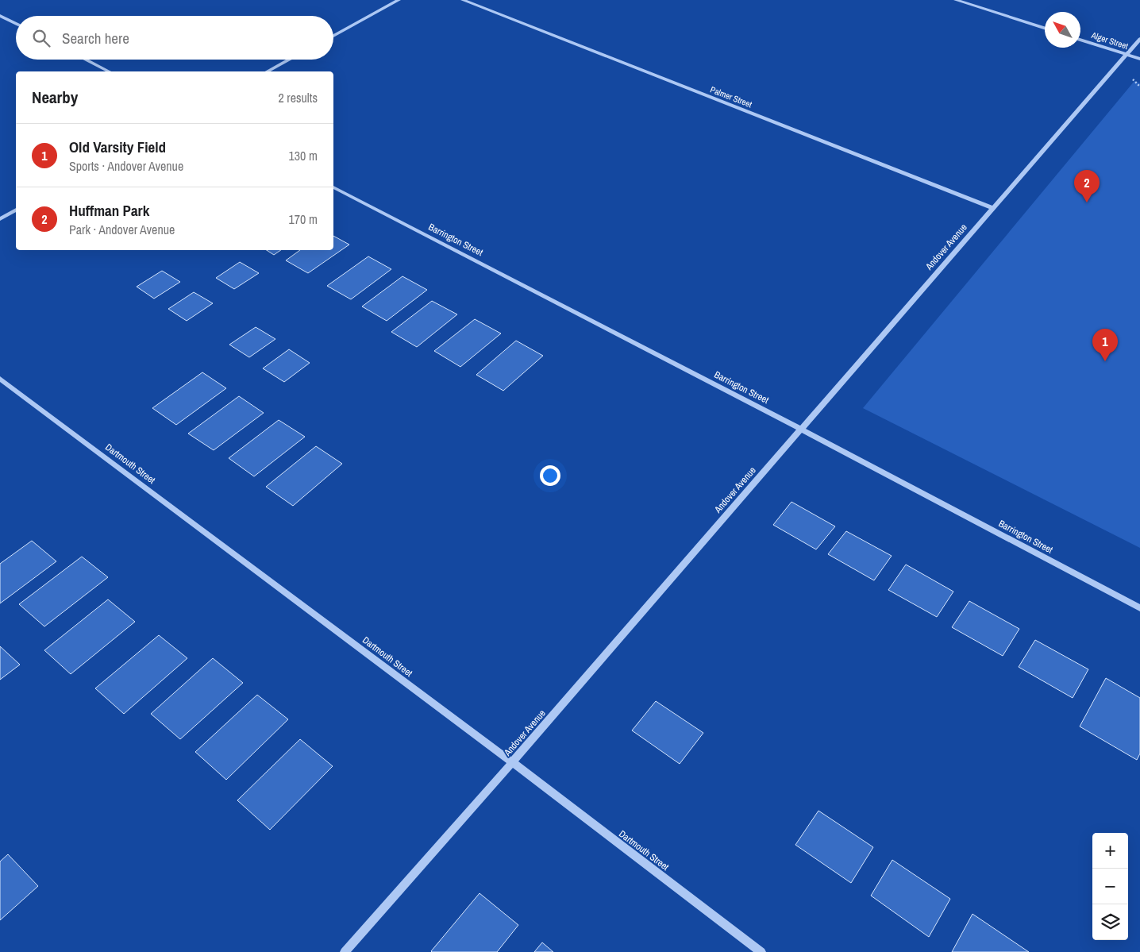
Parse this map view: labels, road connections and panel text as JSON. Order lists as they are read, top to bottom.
{
  "streets": {
    "street": [
      "Alger Street",
      "Palmer Street",
      "Barrington Street",
      "Andover Avenue",
      "Dartmouth Street"
    ]
  },
  "crossings": [
    ["Alger Street", "Andover Avenue"],
    ["Palmer Street", "Andover Avenue"],
    ["Barrington Street", "Andover Avenue"],
    ["Andover Avenue", "Dartmouth Street"]
  ],
  "north": "top left",
  "page": {
    "search": "Search here",
    "heading": ["Nearby", "2 results"],
    "list": [
      {
        "mark": "1",
        "name": "Old Varsity Field",
        "note": "Sports · Andover Avenue",
        "value": "130 m"
      },
      {
        "mark": "2",
        "name": "Huffman Park",
        "note": "Park · Andover Avenue",
        "value": "170 m"
      }
    ],
    "pins": ["2", "1"],
    "map_buttons": ["+", "−"]
  }
}
